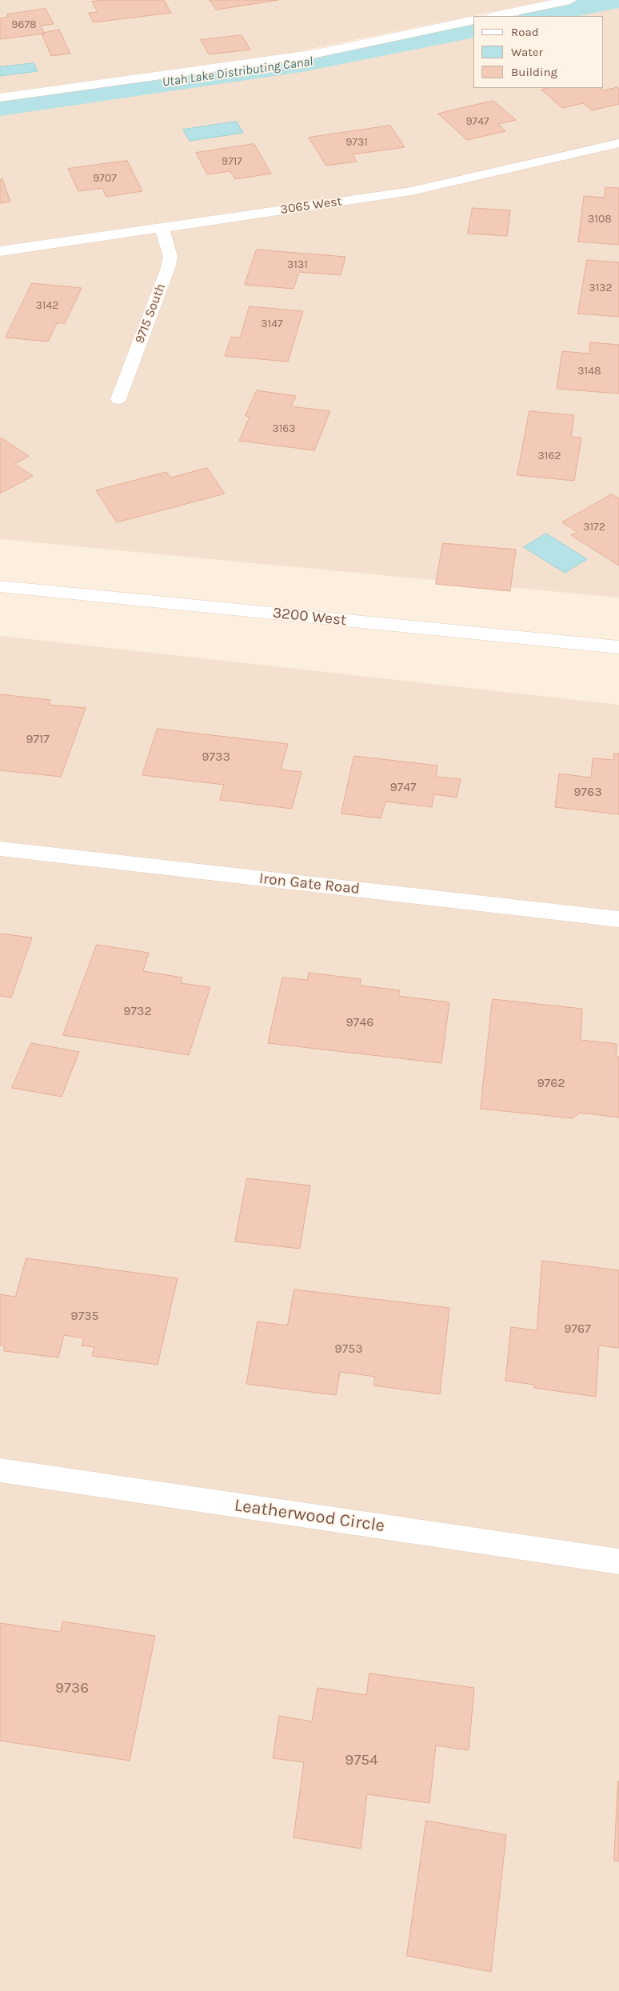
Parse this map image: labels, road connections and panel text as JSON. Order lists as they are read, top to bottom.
{
  "streets": {
    "street": [
      "3065 West",
      "9715 South",
      "3200 West",
      "Iron Gate Road",
      "Leatherwood Circle"
    ]
  },
  "crossings": [
    ["3065 West", "9715 South"]
  ],
  "water": ["Utah Lake Distributing Canal"],
  "house_numbers": [
    "9678",
    "9747",
    "9731",
    "9717",
    "9707",
    "3108",
    "3131",
    "3132",
    "3142",
    "3147",
    "3148",
    "3163",
    "3162",
    "3172",
    "9717",
    "9733",
    "9747",
    "9763",
    "9732",
    "9746",
    "9762",
    "9735",
    "9767",
    "9753",
    "9736",
    "9754"
  ],
  "legend": ["Road", "Water", "Building"]
}
